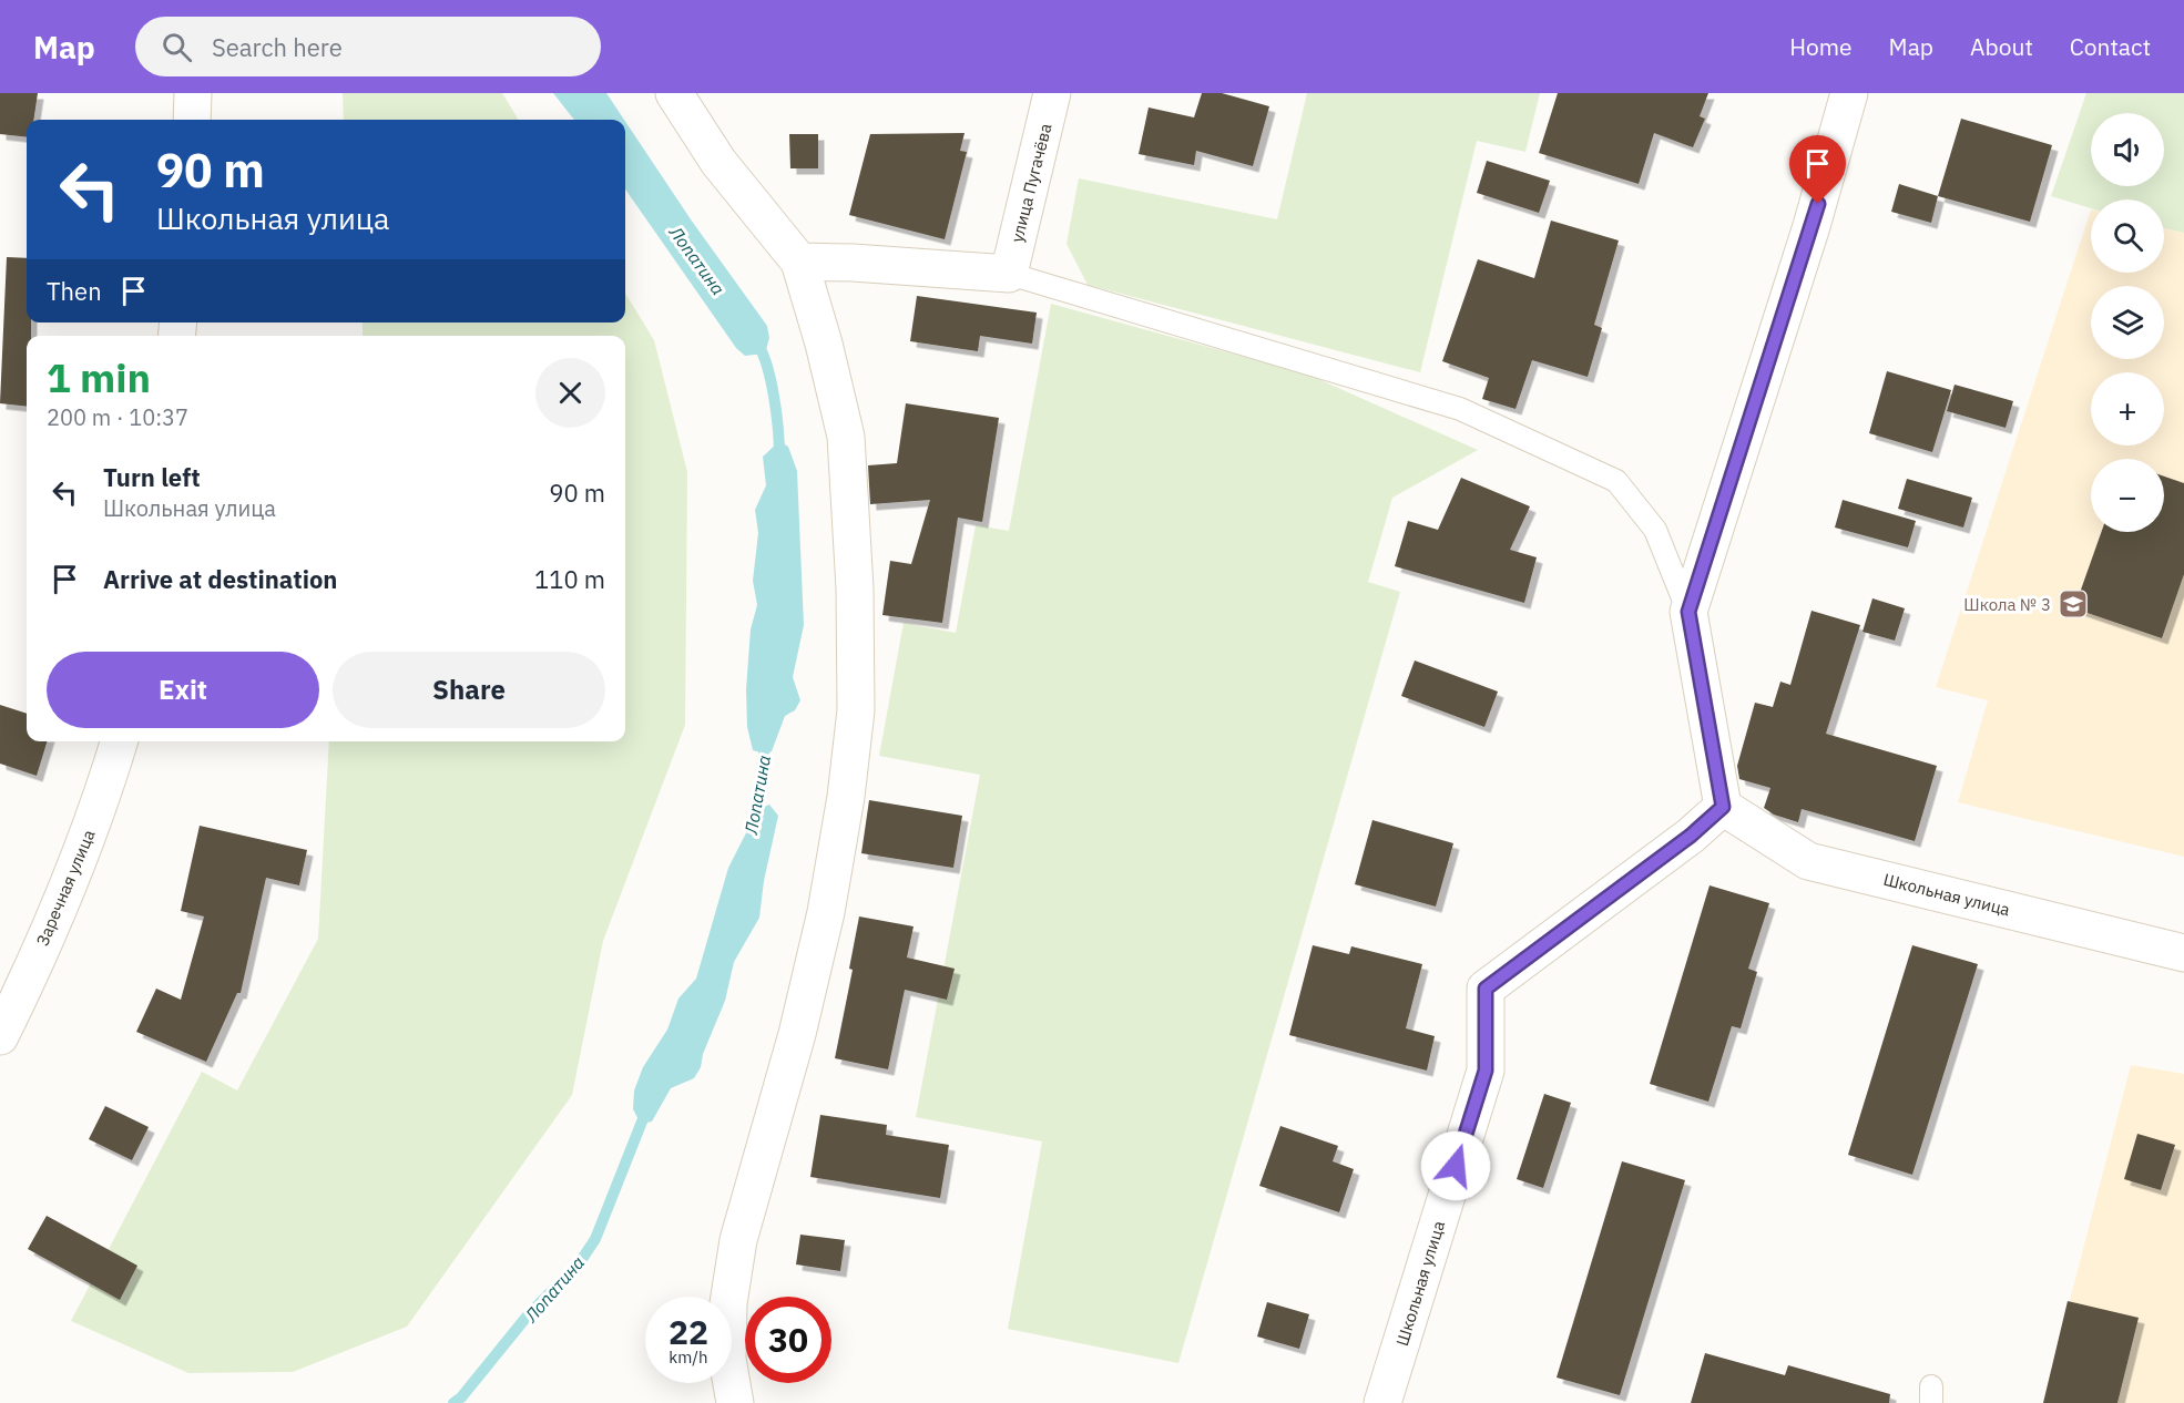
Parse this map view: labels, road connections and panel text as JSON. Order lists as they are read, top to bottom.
{
  "streets": {
    "street": ["улица Пугачёва", "Заречная улица", "Школьная улица"]
  },
  "water": ["Лопатина"],
  "places": {
    "school or university": ["Школа № 3"]
  },
  "page": {
    "header": "Map",
    "search": "Search here",
    "nav": [
      "Home",
      "Map",
      "About",
      "Contact"
    ],
    "map_buttons": ["+", "−"],
    "turn": ["90 m", "Школьная улица"],
    "then": "Then",
    "heading": ["1 min", "200 m · 10:37"],
    "list": [
      {
        "name": "Turn left",
        "note": "Школьная улица",
        "value": "90 m"
      },
      {
        "name": "Arrive at destination",
        "value": "110 m"
      }
    ],
    "buttons": ["Exit", "Share"],
    "speed": "22 km/h",
    "limit": "30"
  }
}
